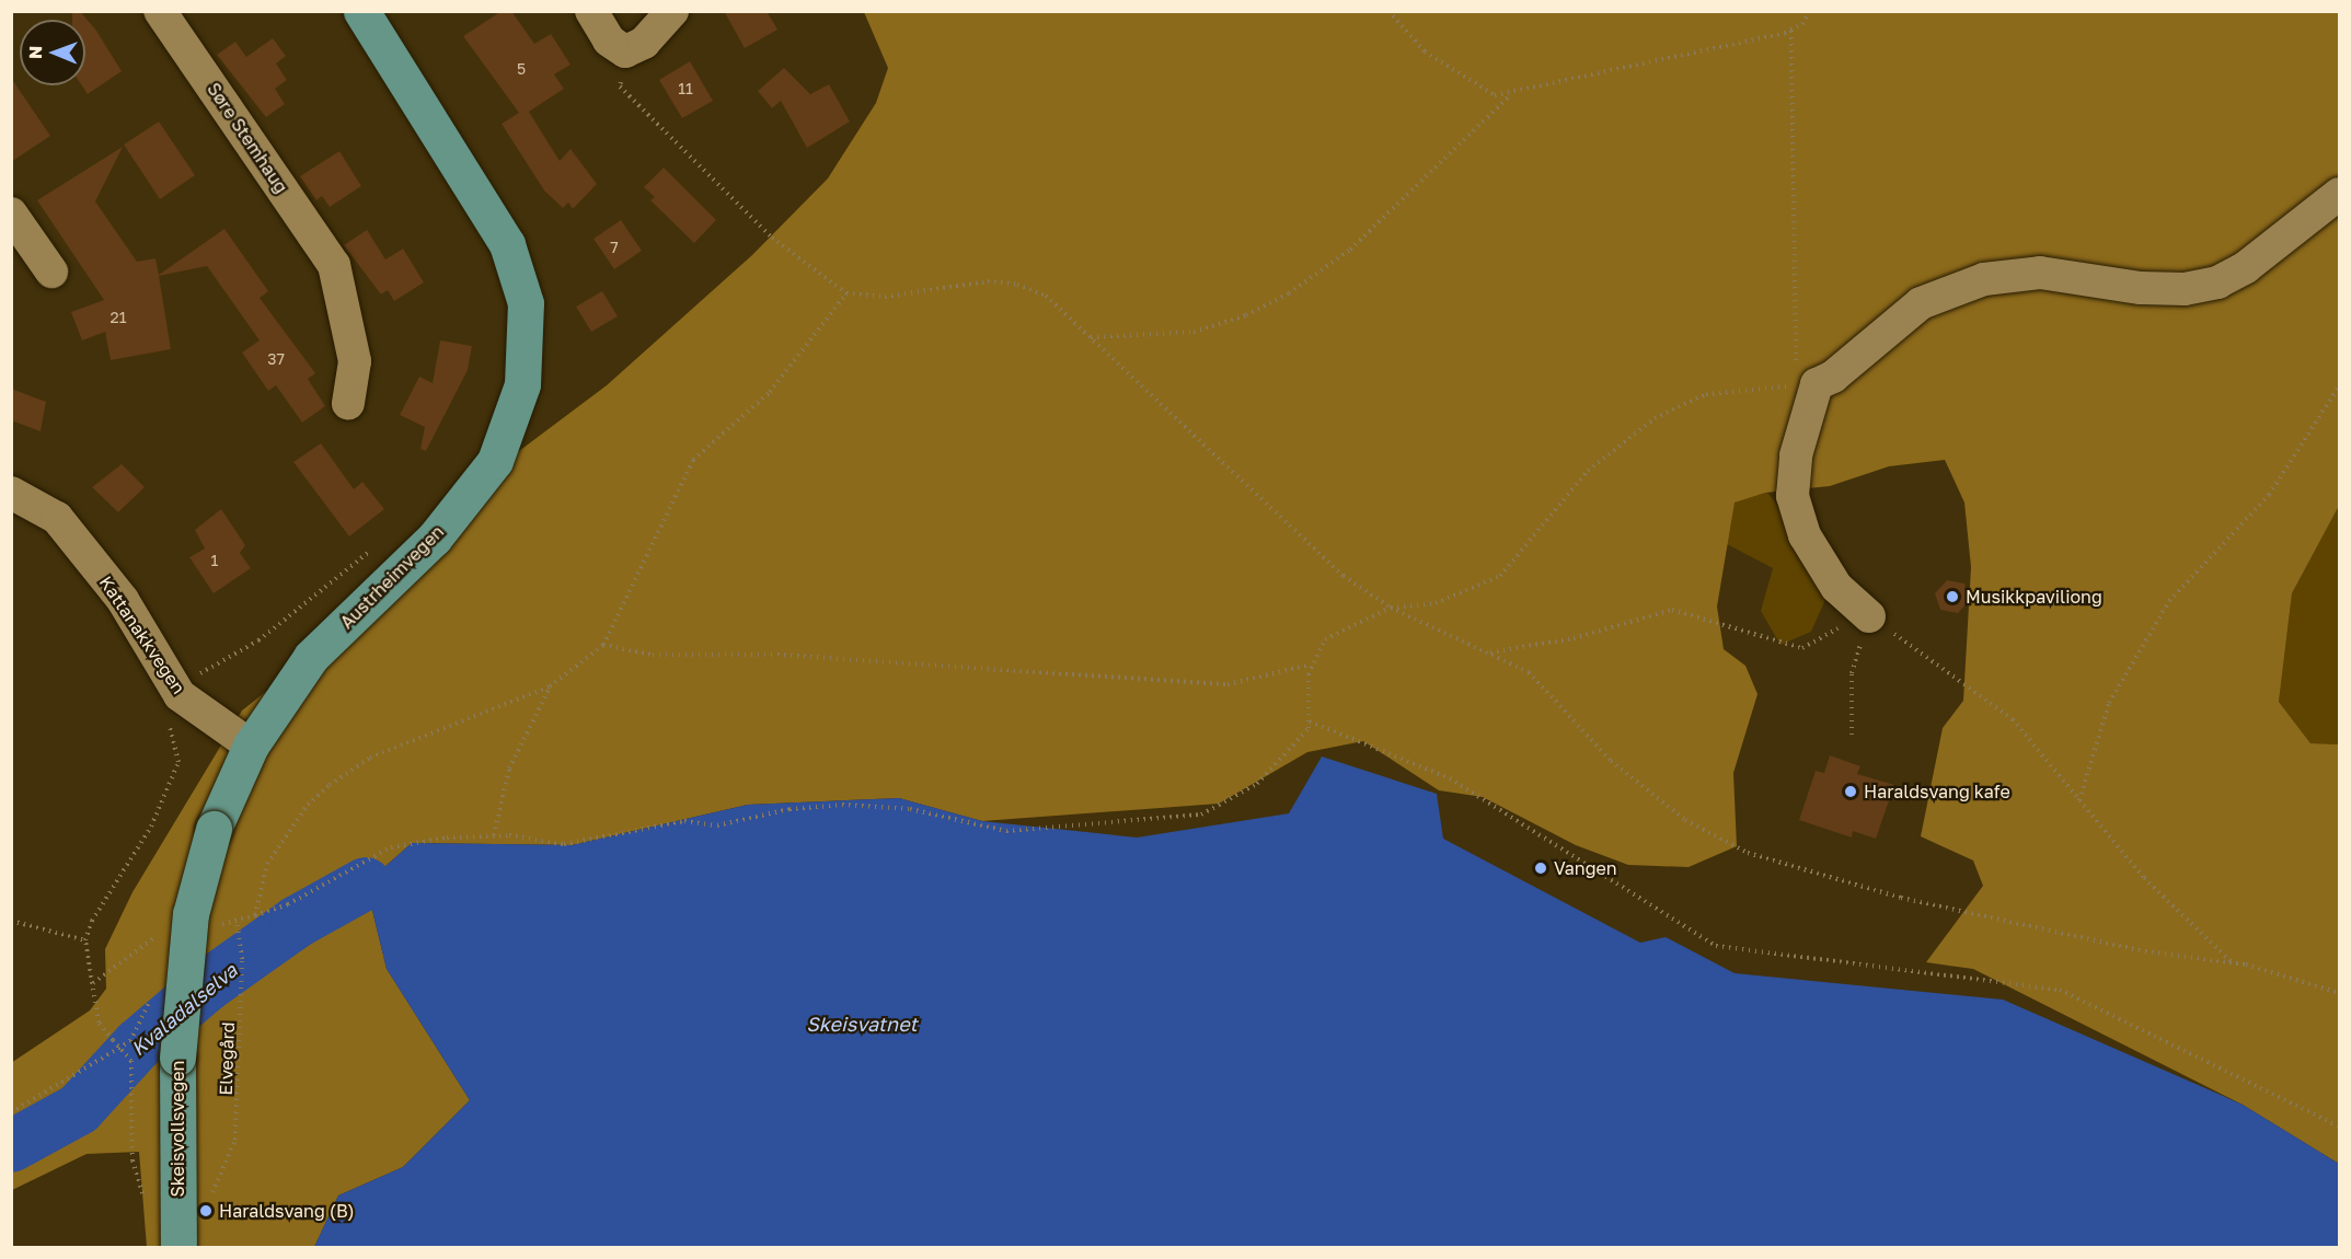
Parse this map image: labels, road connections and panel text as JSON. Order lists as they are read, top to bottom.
{
  "streets": {
    "main road": ["Austrheimvegen", "Skeisvollsvegen"],
    "street": ["Søre Stemhaug", "Kattanakkvegen"],
    "path": ["Elvegård"]
  },
  "crossings": [
    ["Austrheimvegen", "Kattanakkvegen"],
    ["Austrheimvegen", "Skeisvollsvegen"],
    ["Kattanakkvegen", "Skeisvollsvegen"]
  ],
  "water": ["Kvaladalselva", "Skeisvatnet"],
  "places": [
    "Musikkpaviliong",
    "Haraldsvang kafe",
    "Vangen",
    "Haraldsvang (B)"
  ],
  "house_numbers": [
    "5",
    "11",
    "7",
    "21",
    "37",
    "1"
  ],
  "north": "left"
}
